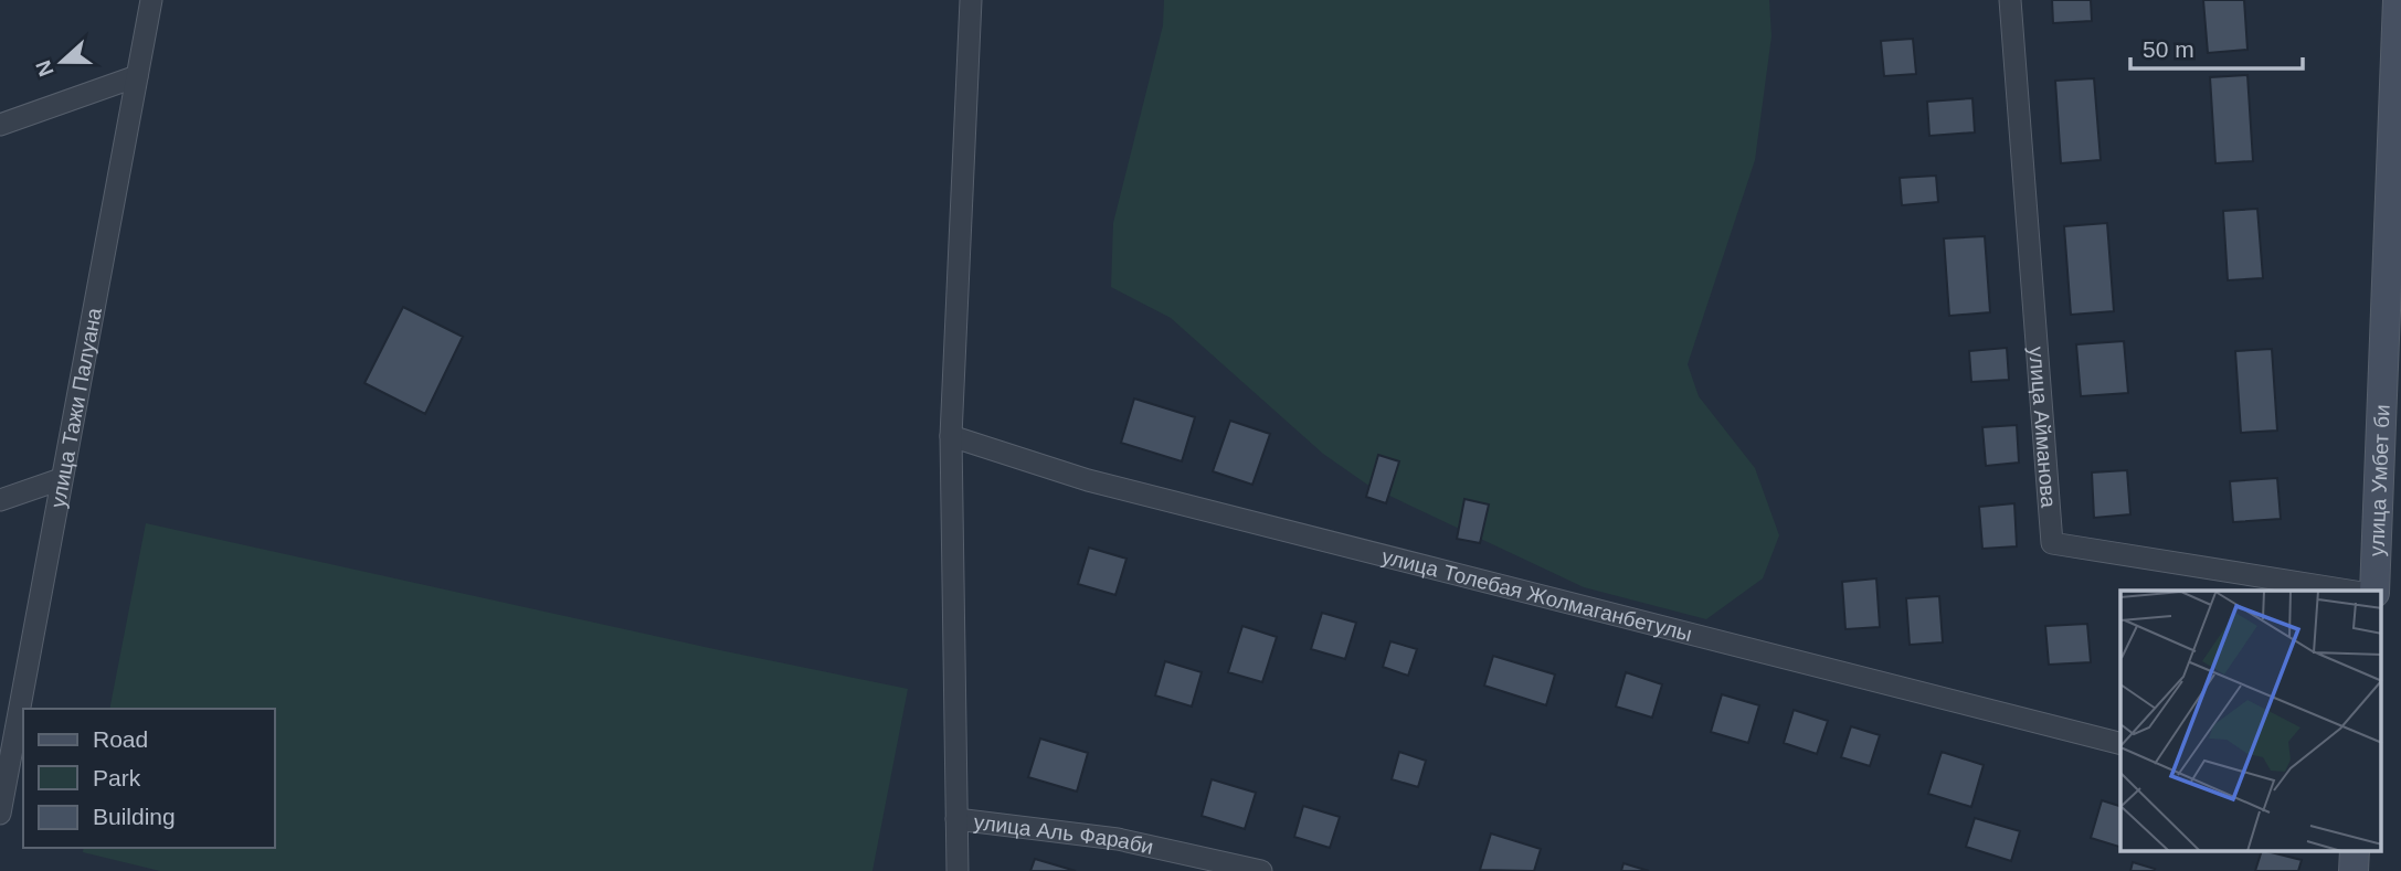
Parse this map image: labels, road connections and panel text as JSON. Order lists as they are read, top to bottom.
{
  "streets": {
    "street": [
      "улица Тажи Палуана",
      "улица Айманова",
      "улица Умбет би",
      "улица Толебая Жолмаганбетулы",
      "улица Аль Фараби"
    ]
  },
  "legend": ["Road", "Park", "Building"],
  "scale_bar": "50 m",
  "north": "left"
}
